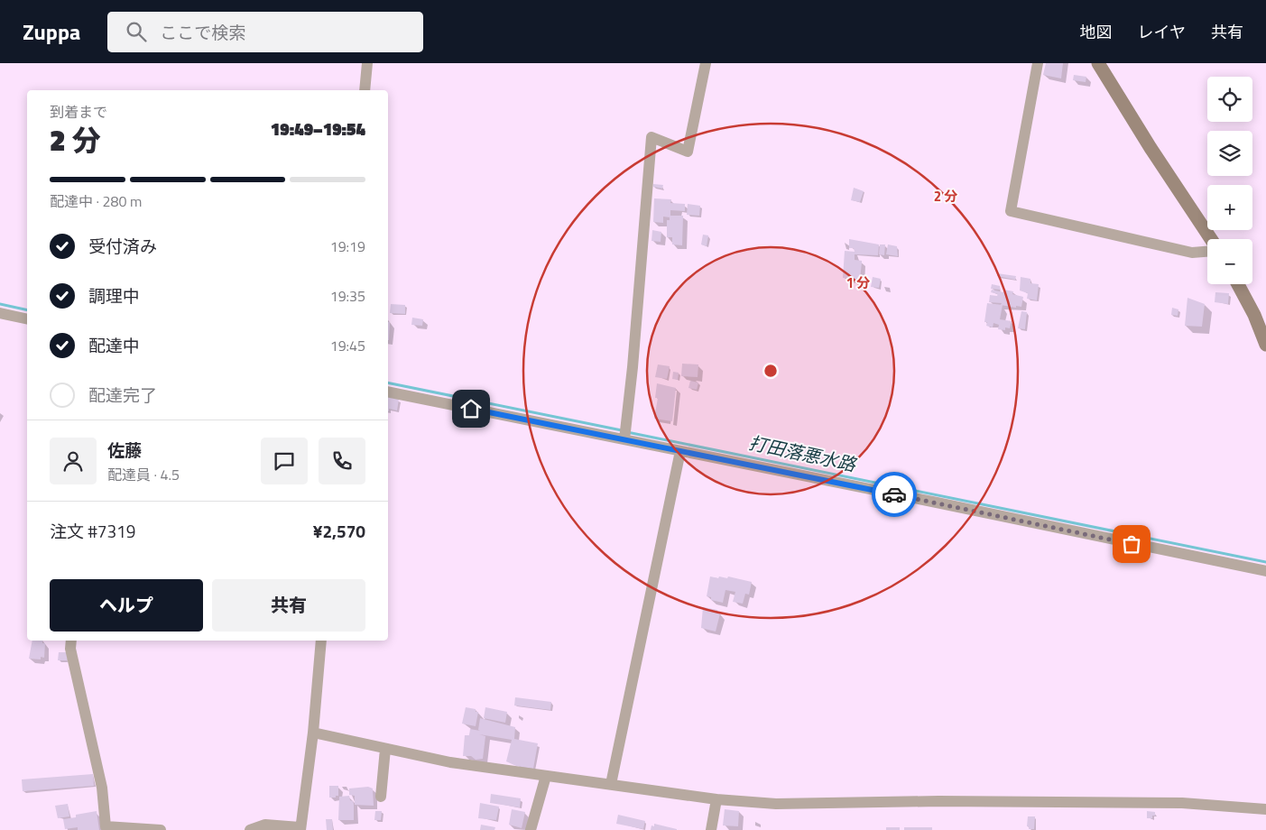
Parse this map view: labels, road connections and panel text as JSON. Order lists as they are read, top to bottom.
{
  "water": ["打田落悪水路"],
  "page": {
    "header": "Zuppa",
    "search": "ここで検索",
    "nav": ["地図", "レイヤ", "共有"],
    "map_buttons": ["+", "−"],
    "heading": ["2 分", "到着まで", "19:49–19:54"],
    "panel": [
      "佐藤",
      "配達員 · 4.5",
      "注文 #7319",
      "¥2,570"
    ],
    "bar": "配達中 · 280 m",
    "list": [
      ["受付済み", "19:19"],
      ["調理中", "19:35"],
      ["配達中", "19:45"],
      "配達完了"
    ],
    "buttons": ["ヘルプ", "共有"]
  },
  "rings": ["2 分", "1 分"]
}
